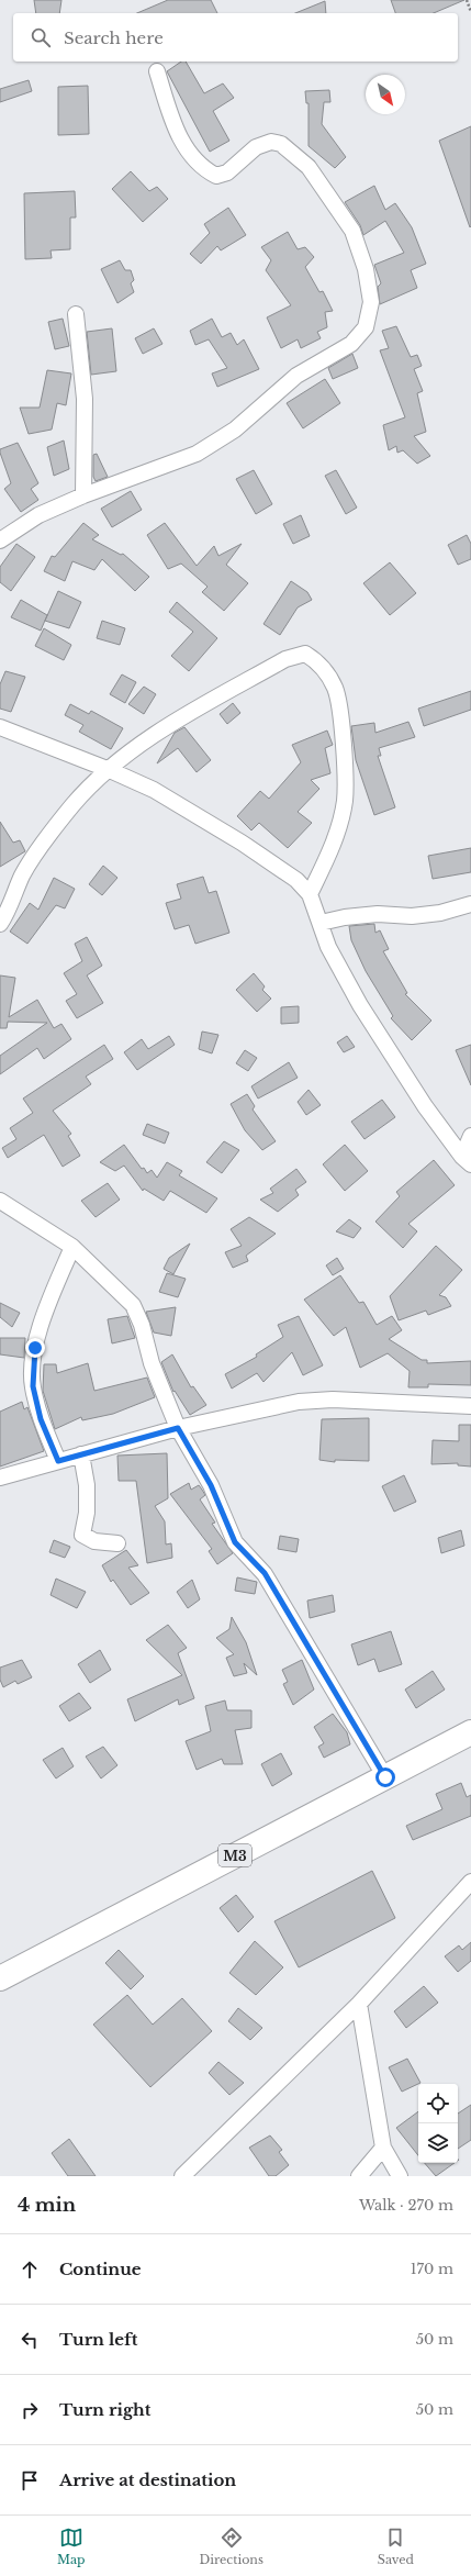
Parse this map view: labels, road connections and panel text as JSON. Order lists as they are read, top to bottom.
{
  "streets": {
    "highway": ["M3"]
  },
  "north": "bottom right",
  "page": {
    "search": "Search here",
    "heading": ["4 min", "Walk · 270 m"],
    "list": [
      ["Continue", "170 m"],
      ["Turn left", "50 m"],
      ["Turn right", "50 m"],
      "Arrive at destination"
    ],
    "nav": ["Map", "Directions", "Saved"]
  }
}
